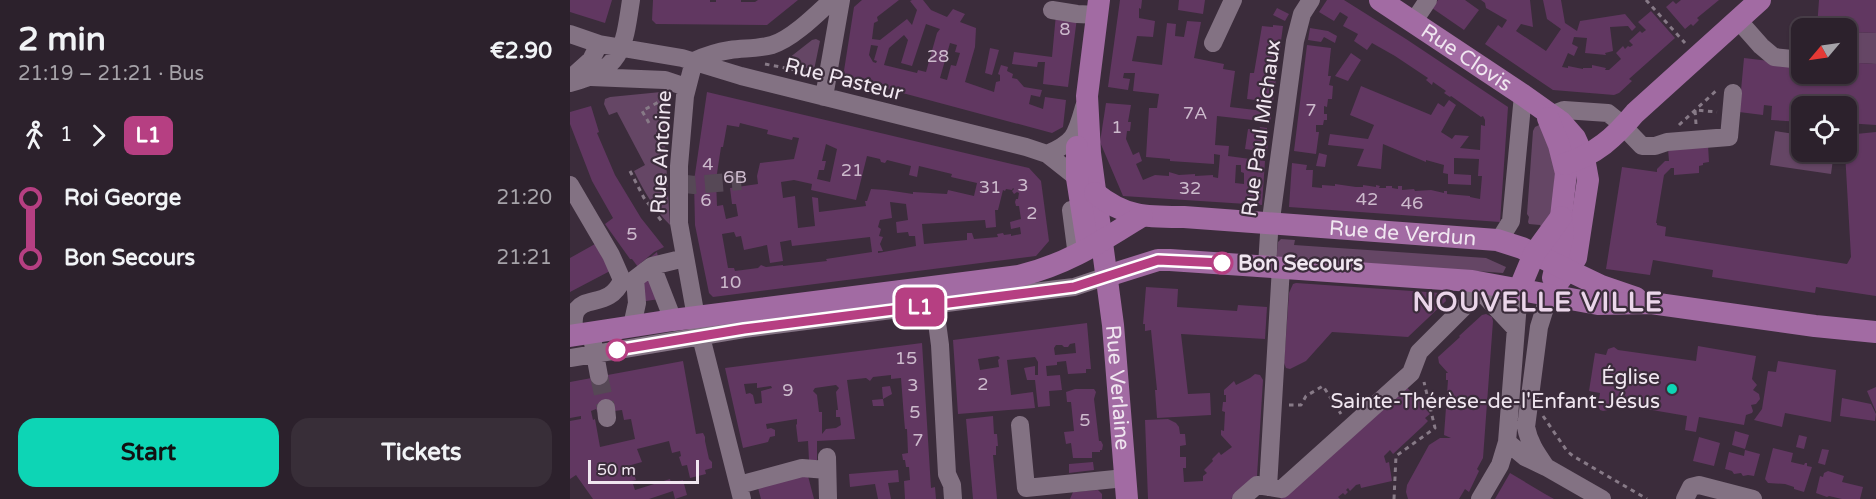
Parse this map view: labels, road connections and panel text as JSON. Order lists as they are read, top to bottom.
{
  "streets": {
    "main road": ["Rue Clovis", "Rue de Verdun", "Rue Verlaine"],
    "street": ["Rue Pasteur", "Rue Paul Michaux", "Rue Antoine"]
  },
  "crossings": [
    ["Rue Clovis", "Rue de Verdun"],
    ["Rue Pasteur", "Rue Antoine"],
    ["Rue Pasteur", "Rue de Verdun"],
    ["Rue Paul Michaux", "Rue de Verdun"],
    ["Rue de Verdun", "Rue Verlaine"]
  ],
  "districts": ["NOUVELLE VILLE"],
  "places": ["Bon Secours", "Église Sainte-Thérèse-de-l'Enfant-Jésus"],
  "lines": ["bus line L1"],
  "house_numbers": [
    "8",
    "28",
    "7",
    "7A",
    "1",
    "4",
    "21",
    "6B",
    "3",
    "31",
    "32",
    "42",
    "6",
    "46",
    "2",
    "5",
    "10",
    "15",
    "2",
    "3",
    "9",
    "5",
    "5",
    "7"
  ],
  "scale_bar": "50 m",
  "north": "bottom left",
  "page": {
    "heading": ["2 min", "21:19 – 21:21 · Bus", "€2.90"],
    "on_map": "L1",
    "legs": ["1", "L1"],
    "list": [
      {
        "name": "Roi George",
        "value": "21:20"
      },
      {
        "name": "Bon Secours",
        "value": "21:21"
      }
    ],
    "buttons": ["Start", "Tickets"],
    "scale": "50 m"
  }
}
